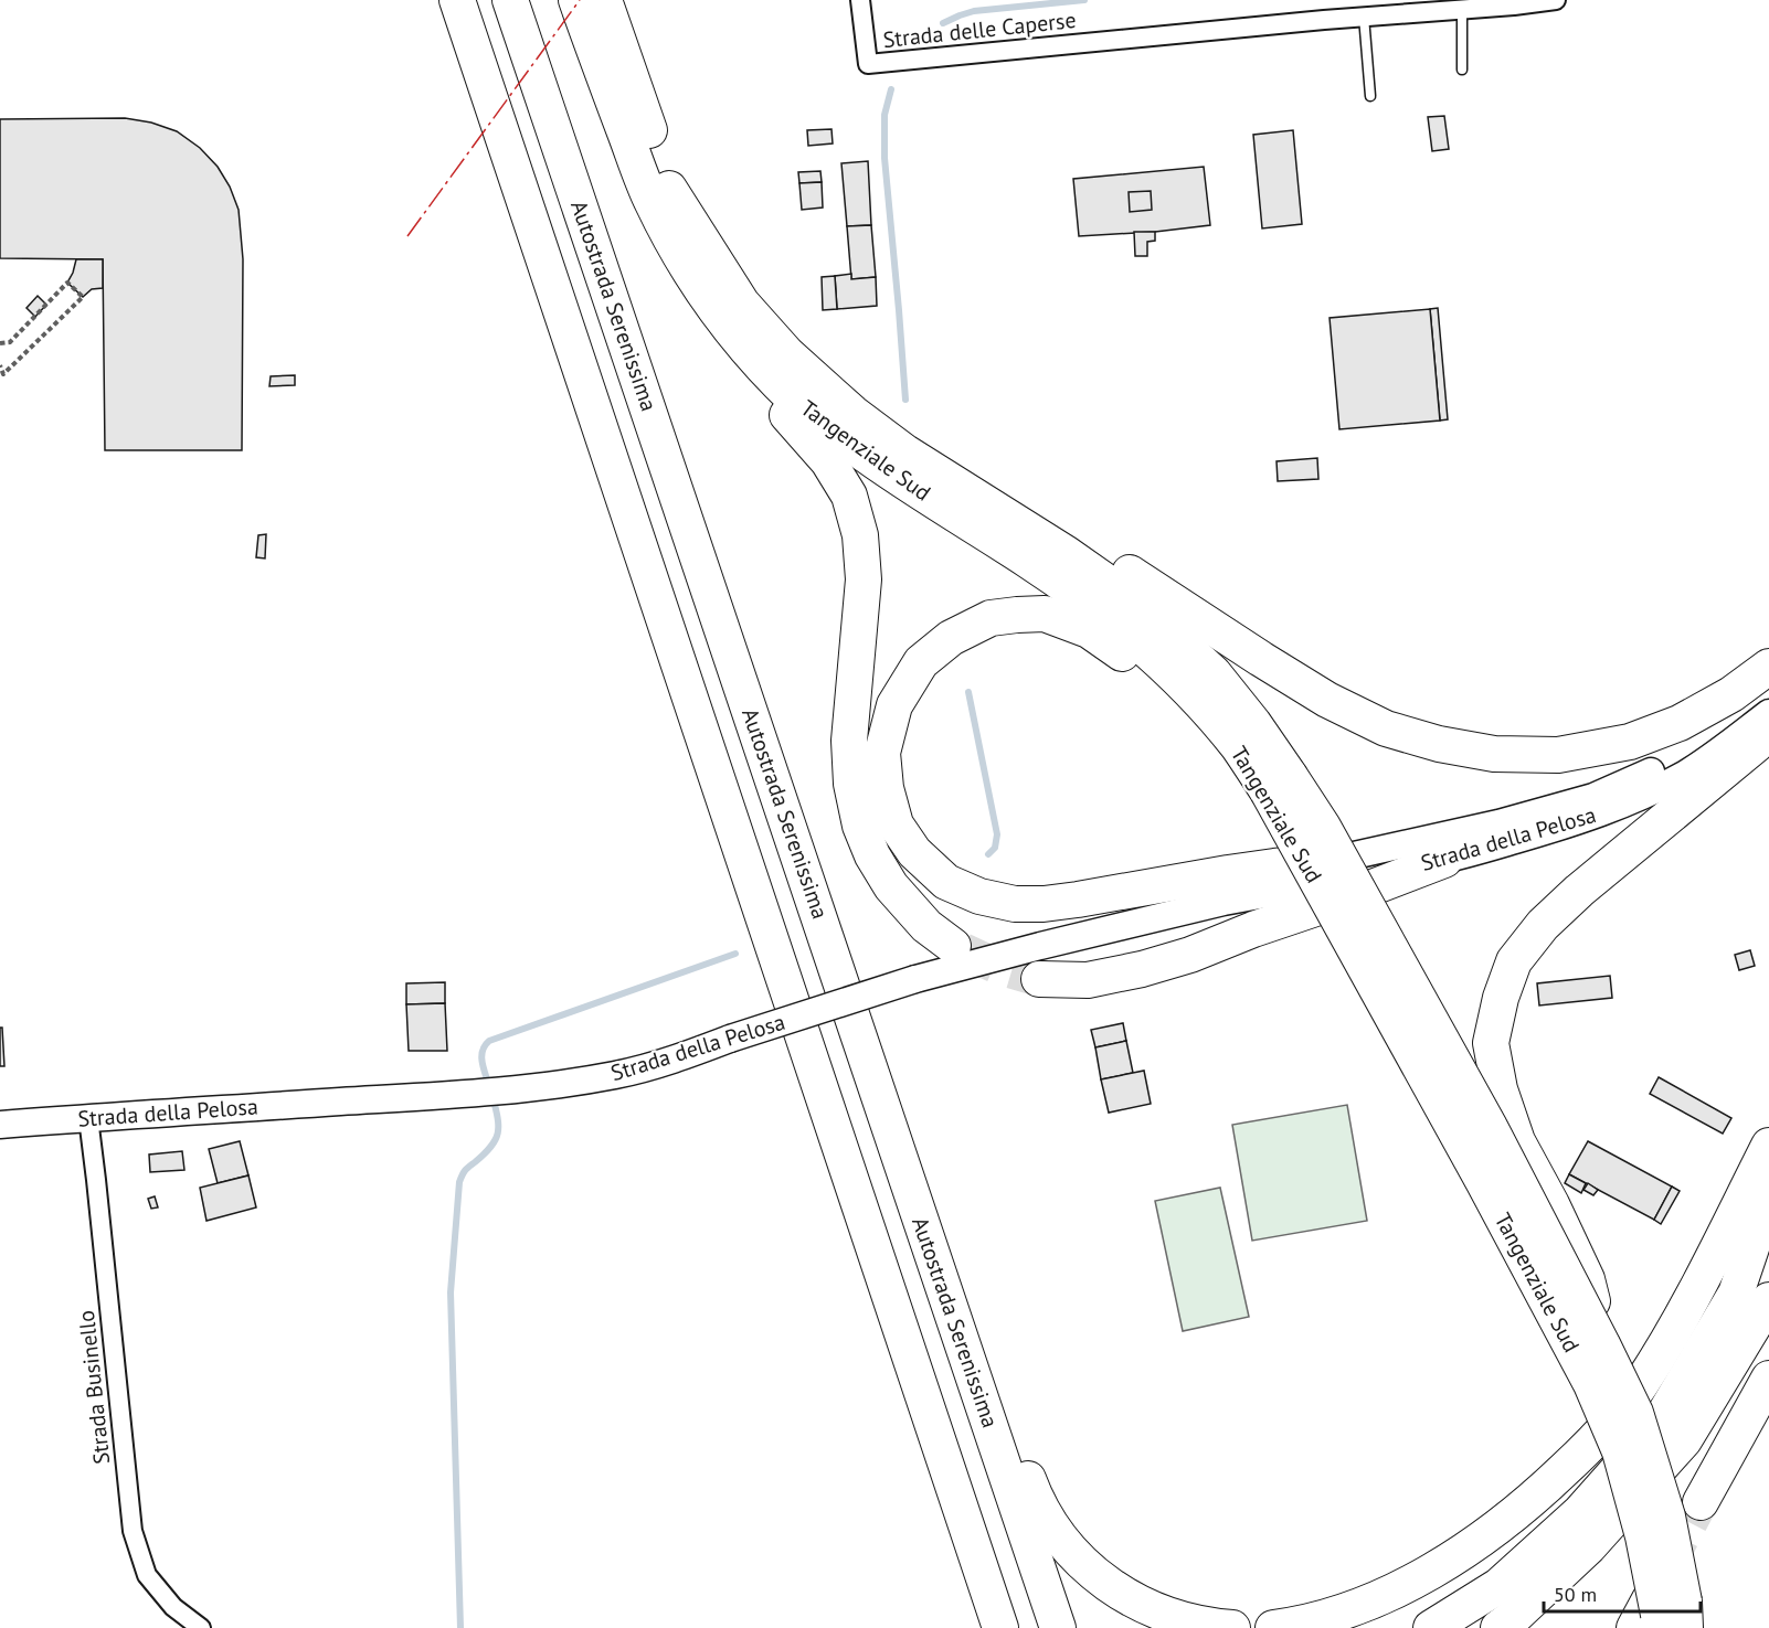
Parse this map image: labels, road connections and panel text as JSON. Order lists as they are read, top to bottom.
{
  "streets": {
    "highway": ["Autostrada Serenissima", "Tangenziale Sud"],
    "street": ["Strada delle Caperse", "Strada della Pelosa", "Strada Businello"]
  },
  "crossings": [
    ["Tangenziale Sud", "Strada della Pelosa"],
    ["Strada della Pelosa", "Strada Businello"]
  ],
  "scale_bar": "50 m"
}
